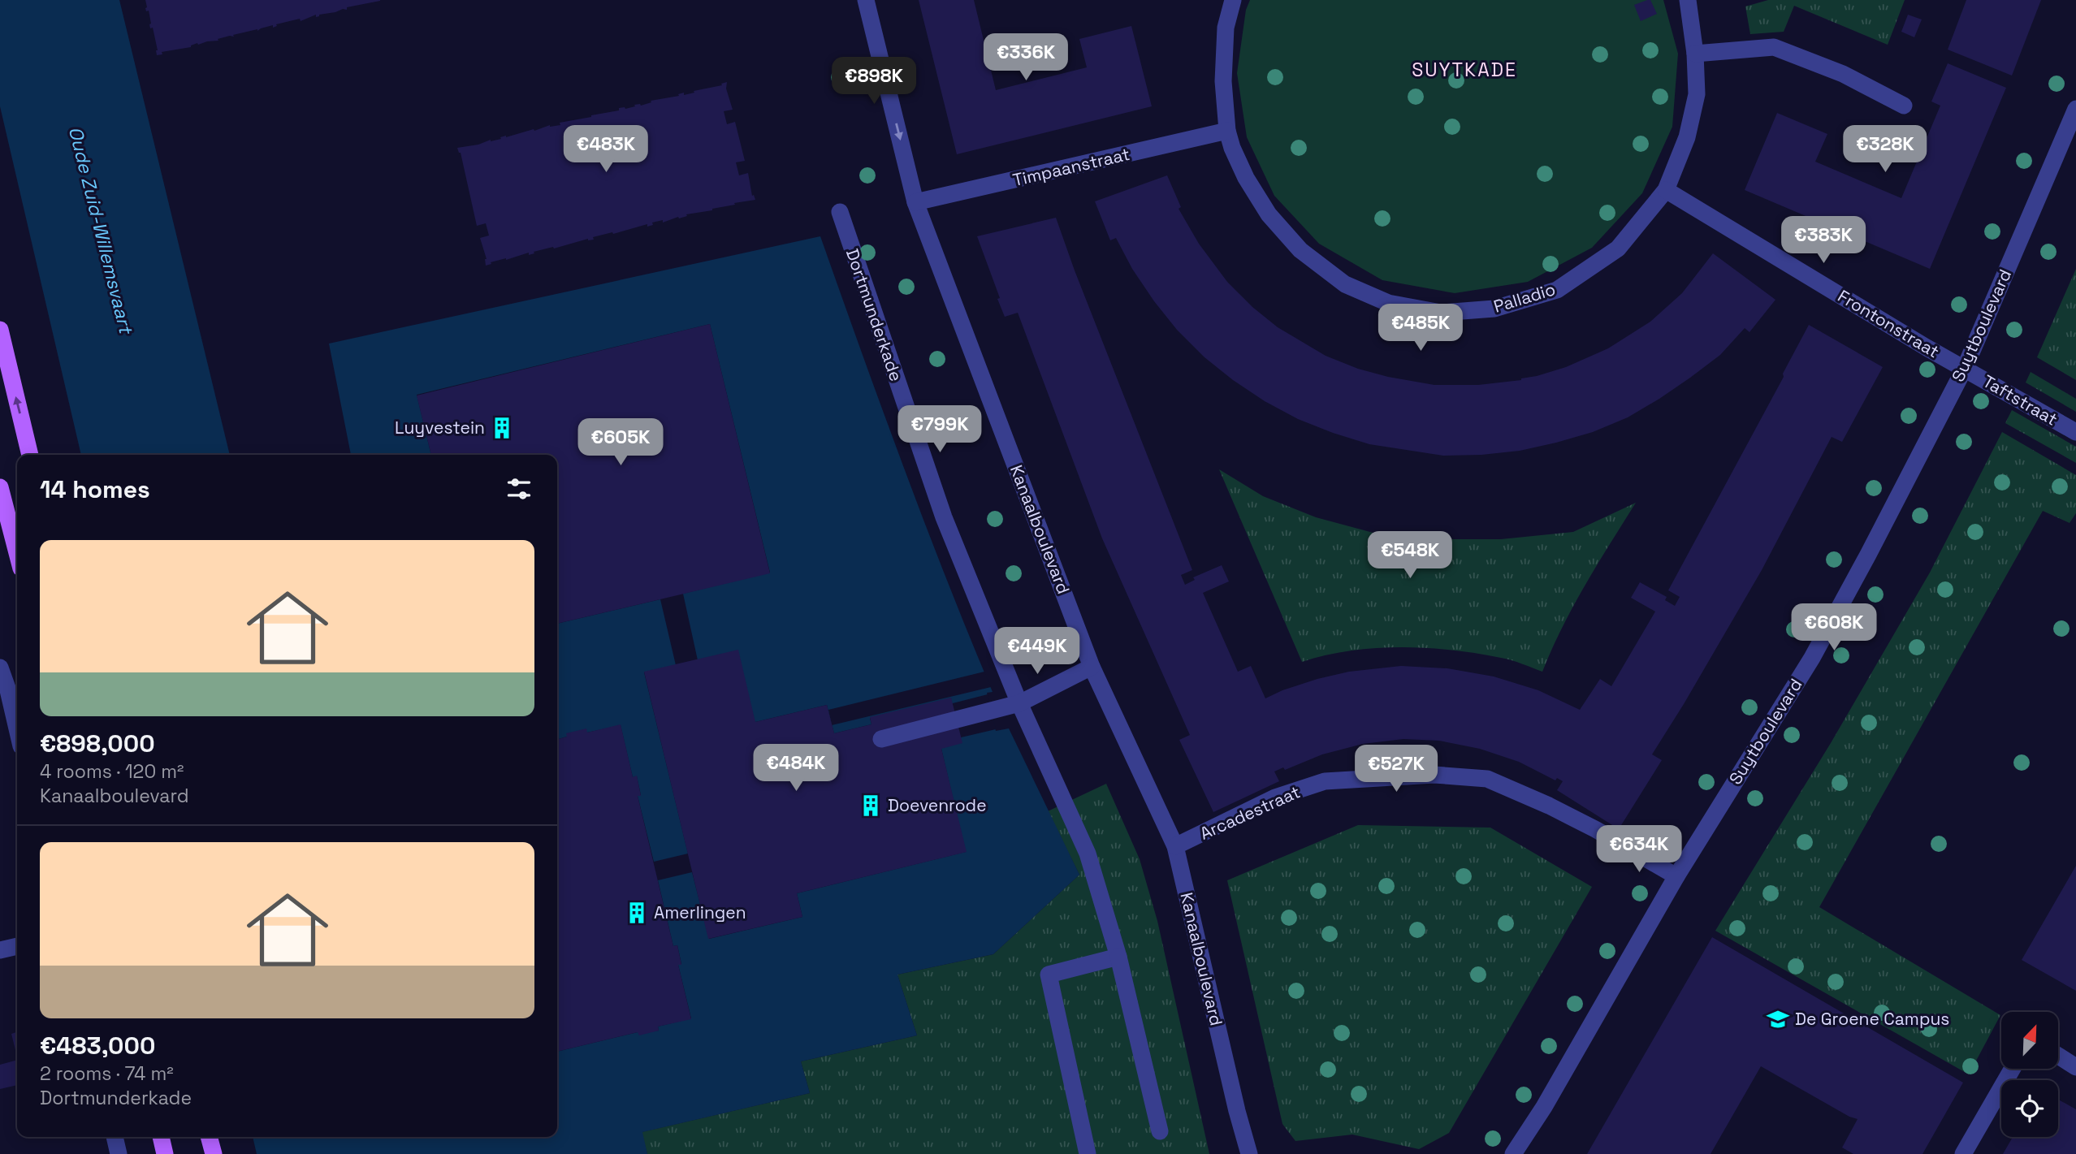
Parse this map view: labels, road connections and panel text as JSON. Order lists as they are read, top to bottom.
{
  "streets": {
    "street": [
      "Timpaanstraat",
      "Palladio",
      "Dortmunderkade",
      "Frontonstraat",
      "Suytboulevard",
      "Taftstraat",
      "Kanaalboulevard",
      "Arcadestraat"
    ]
  },
  "crossings": [
    ["Timpaanstraat", "Palladio"],
    ["Timpaanstraat", "Kanaalboulevard"],
    ["Palladio", "Frontonstraat"],
    ["Frontonstraat", "Suytboulevard"],
    ["Frontonstraat", "Taftstraat"],
    ["Suytboulevard", "Taftstraat"],
    ["Suytboulevard", "Arcadestraat"],
    ["Kanaalboulevard", "Arcadestraat"]
  ],
  "districts": ["SUYTKADE"],
  "water": ["Oude Zuid-Willemsvaart"],
  "places": {
    "building": ["Luyvestein", "Doevenrode", "Amerlingen"],
    "school or university": ["De Groene Campus"]
  },
  "north": "top right",
  "page": {
    "price": [
      "€336K",
      "€898K",
      "€483K",
      "€328K",
      "€383K",
      "€485K",
      "€799K",
      "€605K",
      "€548K",
      "€608K",
      "€449K",
      "€484K",
      "€527K",
      "€634K"
    ],
    "heading": "14 homes",
    "list": [
      {
        "name": "€898,000",
        "note": "4 rooms · 120 m² · Kanaalboulevard"
      },
      {
        "name": "€483,000",
        "note": "2 rooms · 74 m² · Dortmunderkade"
      }
    ]
  }
}
